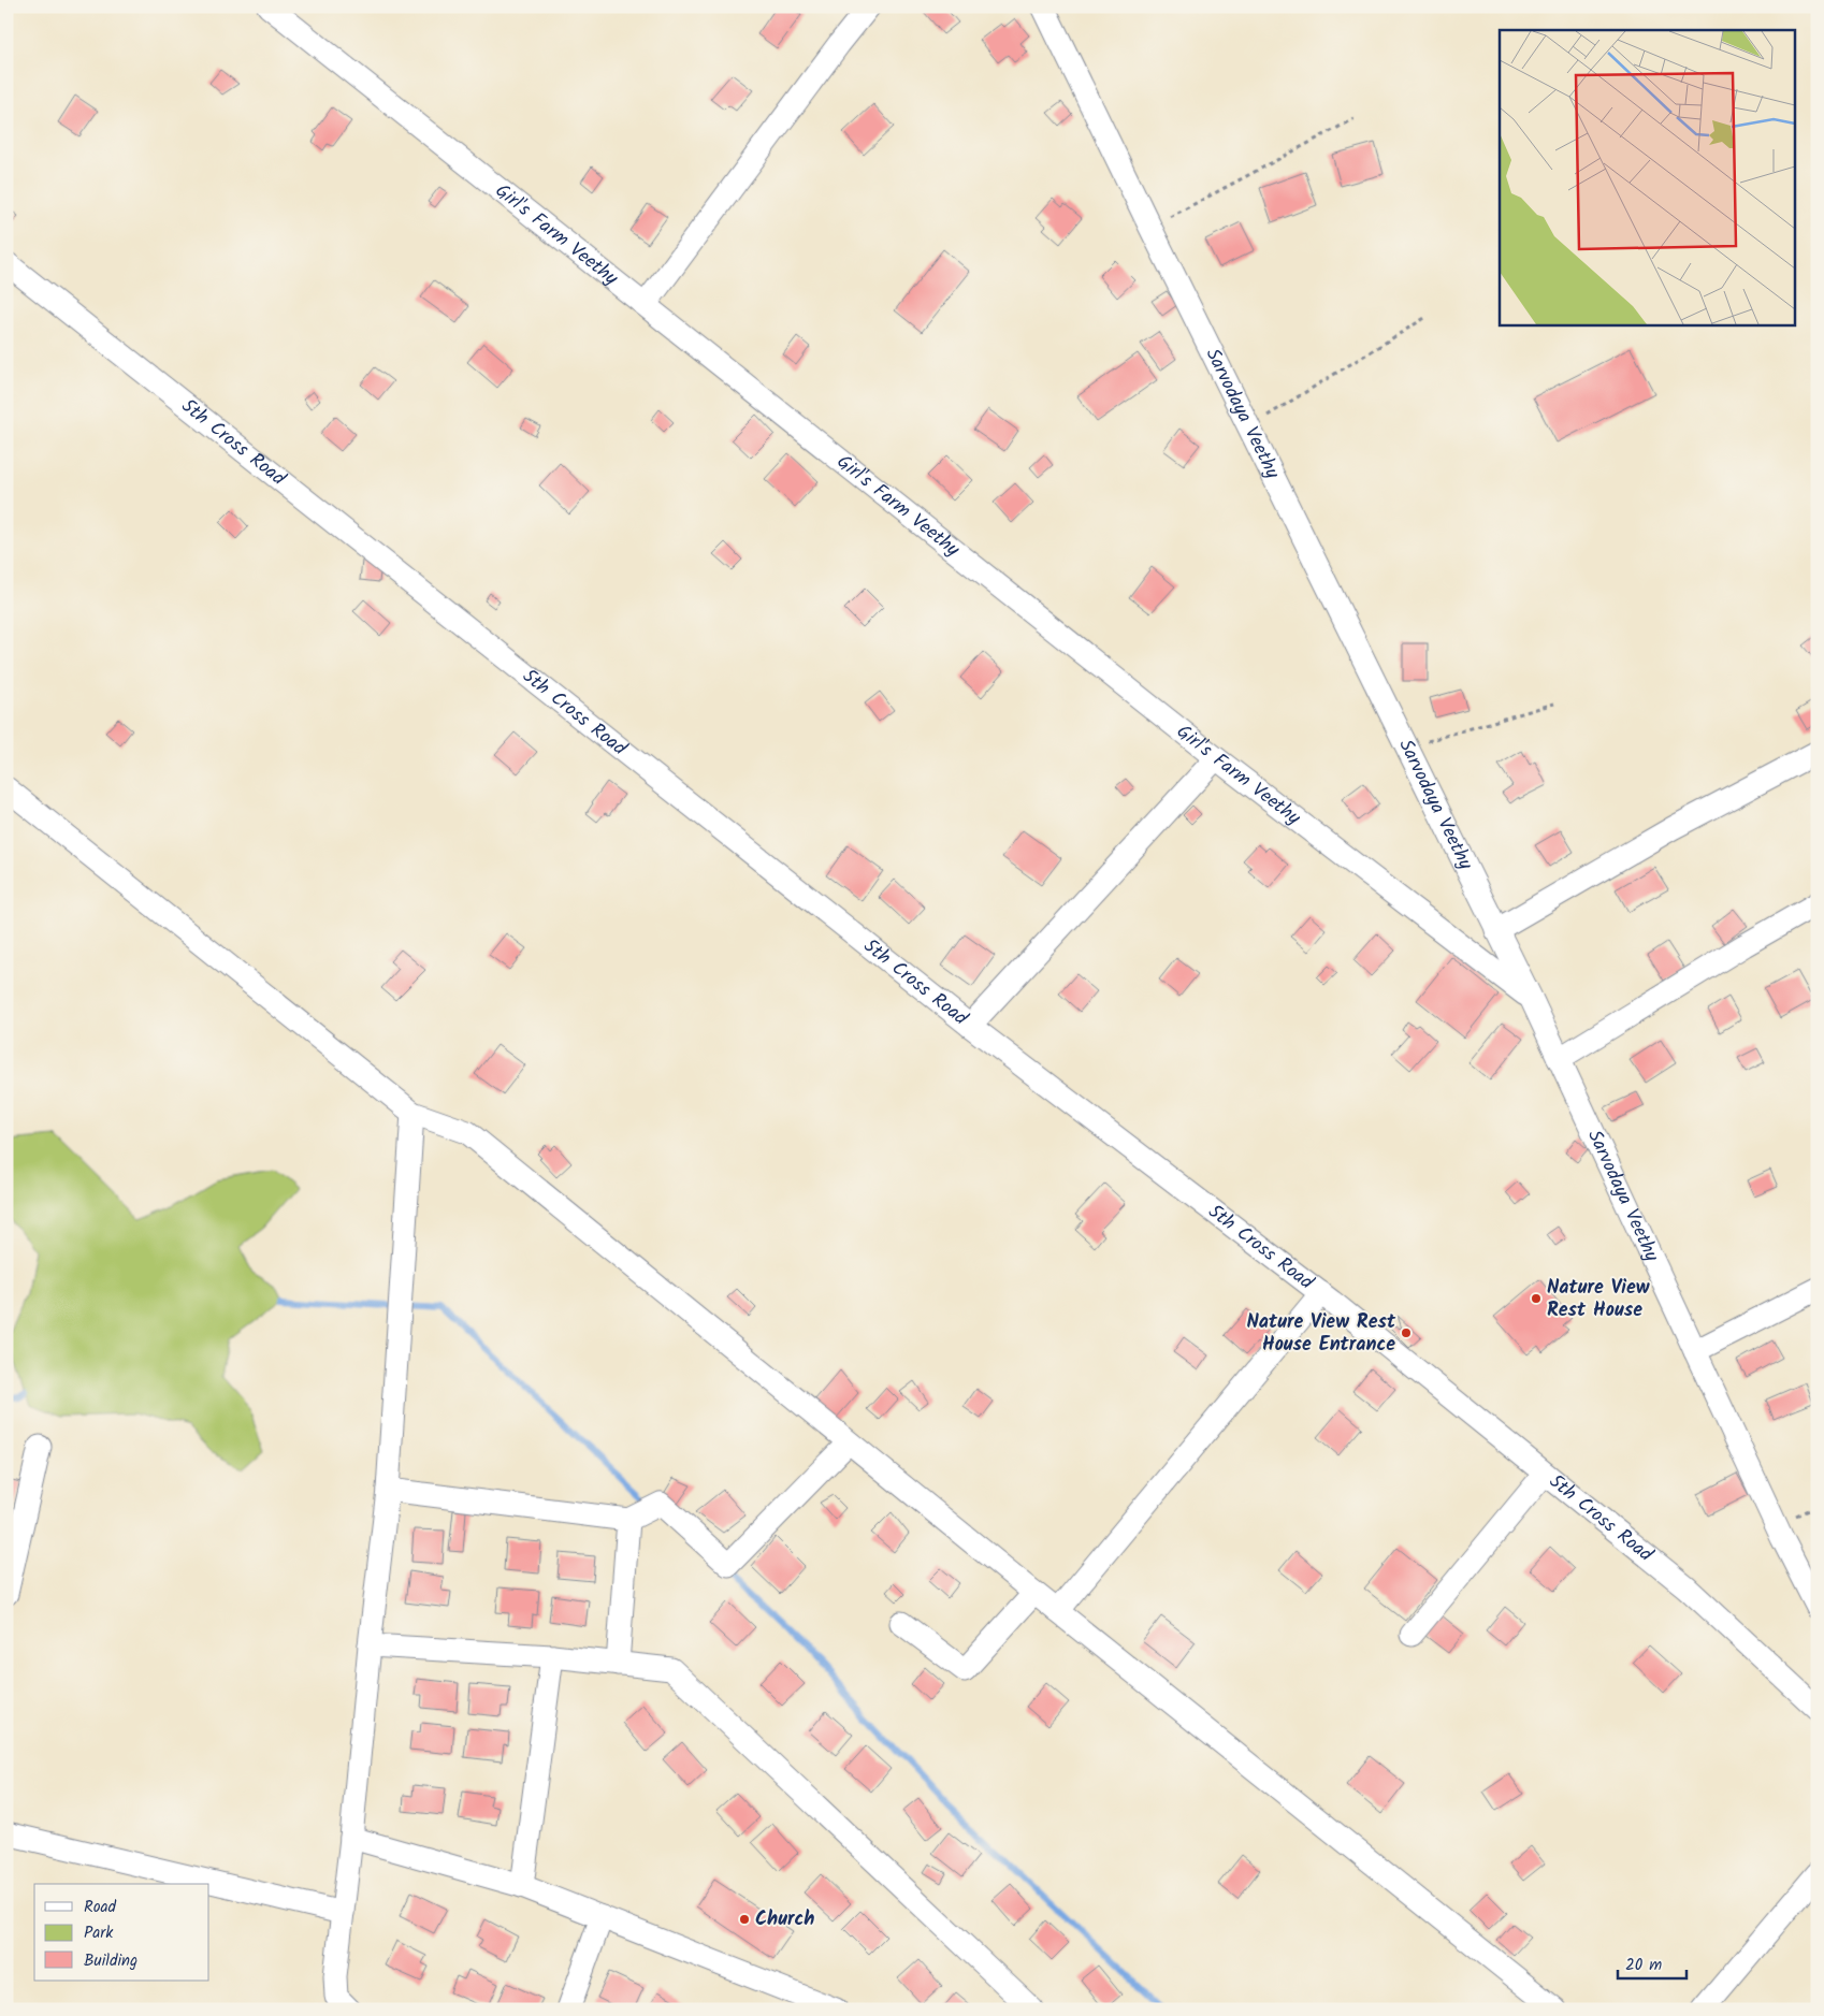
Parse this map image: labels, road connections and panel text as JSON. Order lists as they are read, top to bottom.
{
  "streets": {
    "street": ["Girl's Farm Veethy", "Sarvodaya Veethy", "5th Cross Road"]
  },
  "crossings": [
    ["Girl's Farm Veethy", "Sarvodaya Veethy"]
  ],
  "places": ["Nature View Rest House", "Nature View Rest House Entrance", "Church"],
  "legend": ["Road", "Park", "Building"],
  "scale_bar": "20 m"
}
